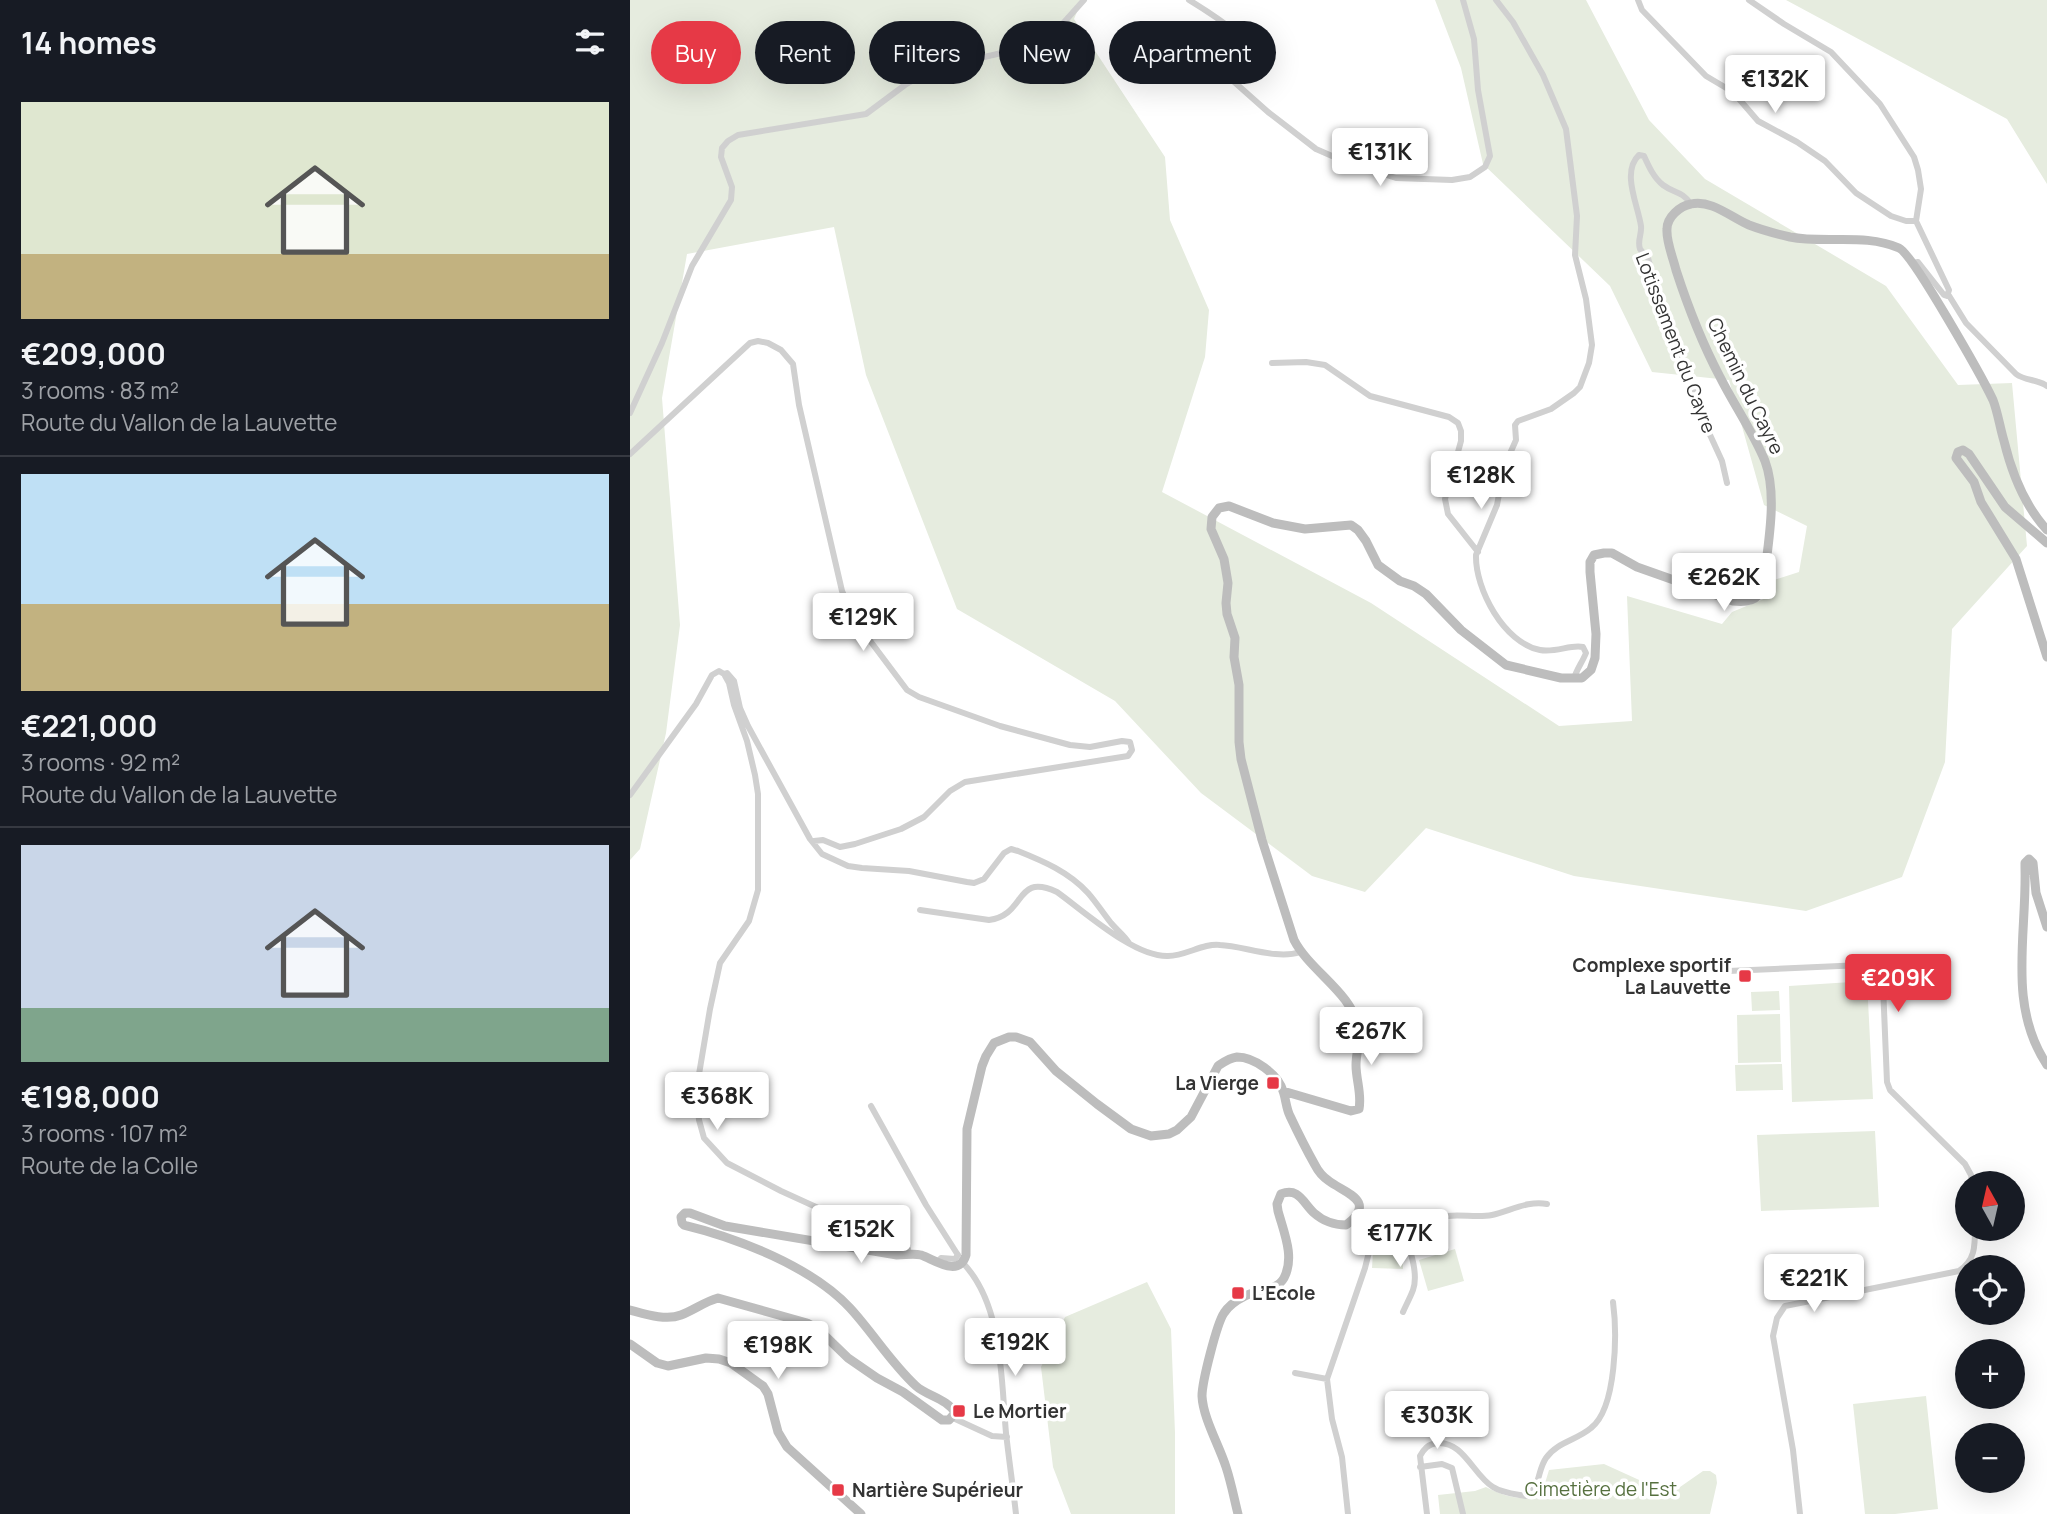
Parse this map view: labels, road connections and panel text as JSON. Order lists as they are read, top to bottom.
{
  "streets": {
    "street": ["Lotissement du Cayre", "Chemin du Cayre"]
  },
  "crossings": [
    ["Lotissement du Cayre", "Chemin du Cayre"]
  ],
  "parks": ["Cimetière de l'Est"],
  "places": {
    "transit": [
      "Complexe sportif La Lauvette",
      "La Vierge",
      "L’Ecole",
      "Le Mortier",
      "Nartière Supérieur"
    ]
  },
  "north": "top",
  "page": {
    "heading": "14 homes",
    "chip": [
      "Buy",
      "Rent",
      "Filters",
      "New",
      "Apartment"
    ],
    "price": [
      "€132K",
      "€131K",
      "€128K",
      "€262K",
      "€129K",
      "€209K",
      "€267K",
      "€368K",
      "€152K",
      "€177K",
      "€221K",
      "€192K",
      "€198K",
      "€303K"
    ],
    "list": [
      {
        "name": "€209,000",
        "note": "3 rooms · 83 m² · Route du Vallon de la Lauvette"
      },
      {
        "name": "€221,000",
        "note": "3 rooms · 92 m² · Route du Vallon de la Lauvette"
      },
      {
        "name": "€198,000",
        "note": "3 rooms · 107 m² · Route de la Colle"
      }
    ],
    "map_buttons": ["+", "−"]
  }
}
